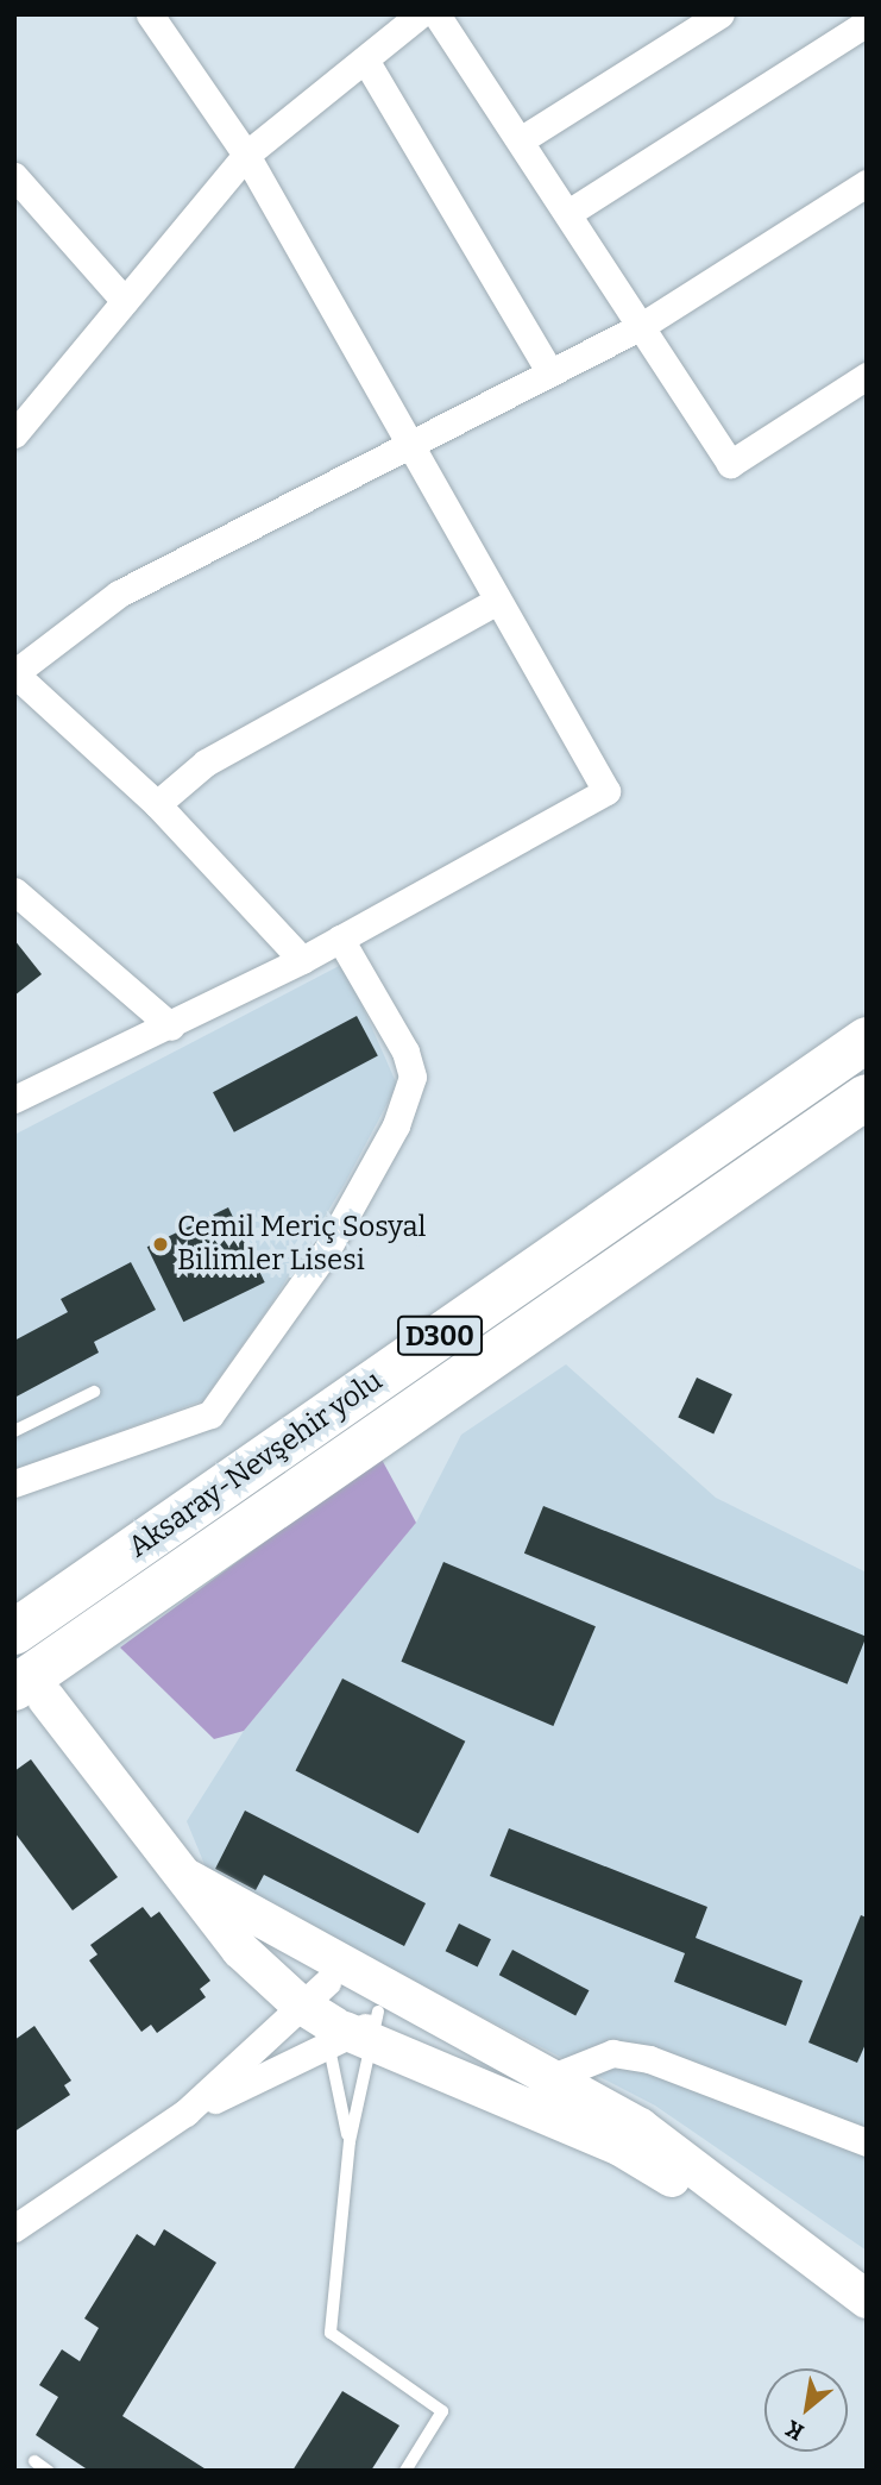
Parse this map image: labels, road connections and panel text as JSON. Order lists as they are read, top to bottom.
{
  "streets": {
    "highway": ["D300", "Aksaray-Nevşehir yolu"]
  },
  "places": ["Cemil Meriç Sosyal Bilimler Lisesi"],
  "north": "bottom left"
}
